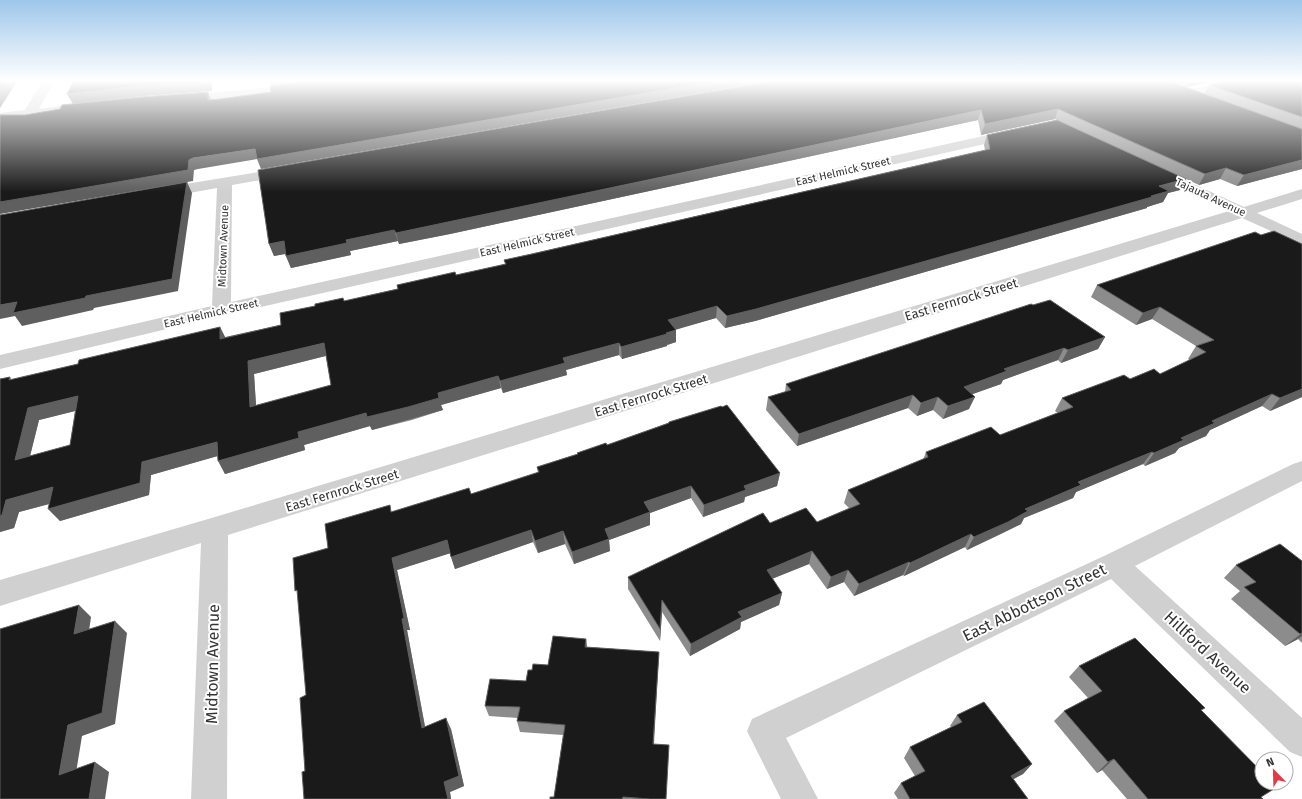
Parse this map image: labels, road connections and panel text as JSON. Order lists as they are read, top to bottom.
{
  "streets": {
    "street": [
      "East Helmick Street",
      "Tajauta Avenue",
      "Midtown Avenue",
      "East Fernrock Street",
      "East Abbottson Street",
      "Hillford Avenue"
    ]
  },
  "crossings": [
    ["East Helmick Street", "Midtown Avenue"],
    ["Tajauta Avenue", "East Fernrock Street"],
    ["Midtown Avenue", "East Fernrock Street"],
    ["East Abbottson Street", "Hillford Avenue"]
  ],
  "north": "top left"
}
